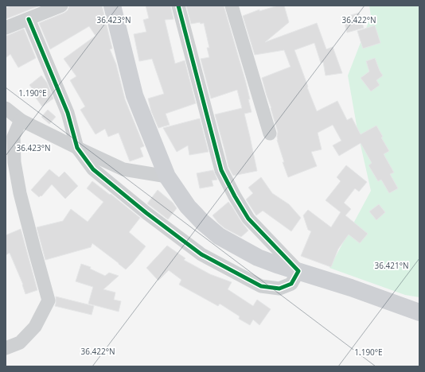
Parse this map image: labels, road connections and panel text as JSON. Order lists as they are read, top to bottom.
{
  "coordinates": [
    "36.423°N",
    "36.422°N",
    "1.190°E",
    "36.421°N"
  ]
}
